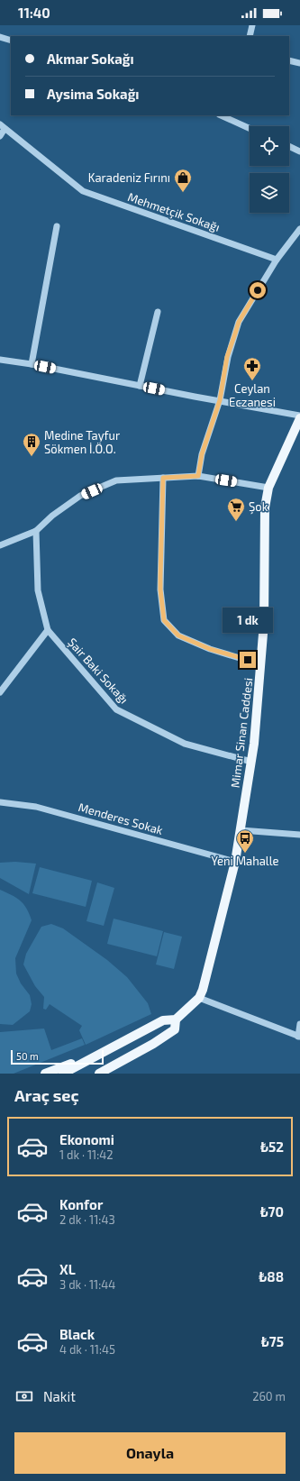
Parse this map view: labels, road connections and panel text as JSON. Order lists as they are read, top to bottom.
{
  "streets": {
    "main road": ["Mimar Sinan Caddesi"],
    "street": ["Mehmetçik Sokağı", "Şair Baki Sokağı", "Menderes Sokak"]
  },
  "crossings": [
    ["Şair Baki Sokağı", "Mimar Sinan Caddesi"],
    ["Mimar Sinan Caddesi", "Menderes Sokak"]
  ],
  "places": {
    "shop": ["Karadeniz Fırını"],
    "pharmacy": ["Ceylan Eczanesi"],
    "building": ["Medine Tayfur Sökmen İ.Ö.O."],
    "supermarket": ["Şok"],
    "bus stop": ["Yeni Mahalle"]
  },
  "scale_bar": "50 m",
  "page": {
    "status": "11:40",
    "banner": ["Akmar Sokağı", "Aysima Sokağı"],
    "bubble": "1 dk",
    "scale": "50 m",
    "heading": "Araç seç",
    "list": [
      {
        "name": "Ekonomi",
        "note": "1 dk · 11:42",
        "value": "₺52"
      },
      {
        "name": "Konfor",
        "note": "2 dk · 11:43",
        "value": "₺70"
      },
      {
        "name": "XL",
        "note": "3 dk · 11:44",
        "value": "₺88"
      },
      {
        "name": "Black",
        "note": "4 dk · 11:45",
        "value": "₺75"
      }
    ],
    "pay": ["Nakit", "260 m"],
    "buttons": "Onayla"
  }
}
